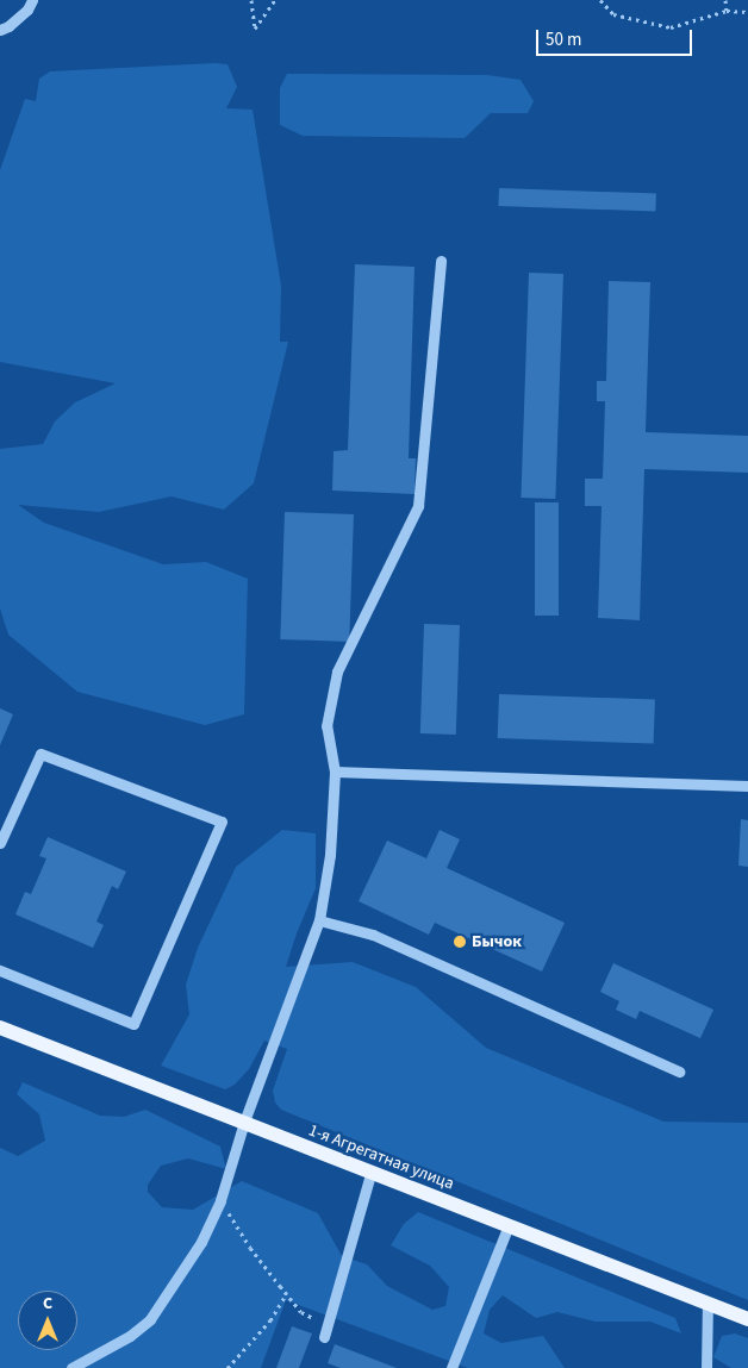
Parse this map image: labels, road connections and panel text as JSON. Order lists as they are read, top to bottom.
{
  "streets": {
    "main road": ["1-я Агрегатная улица"]
  },
  "places": ["Бычок"],
  "scale_bar": "50 m",
  "north": "top"
}
